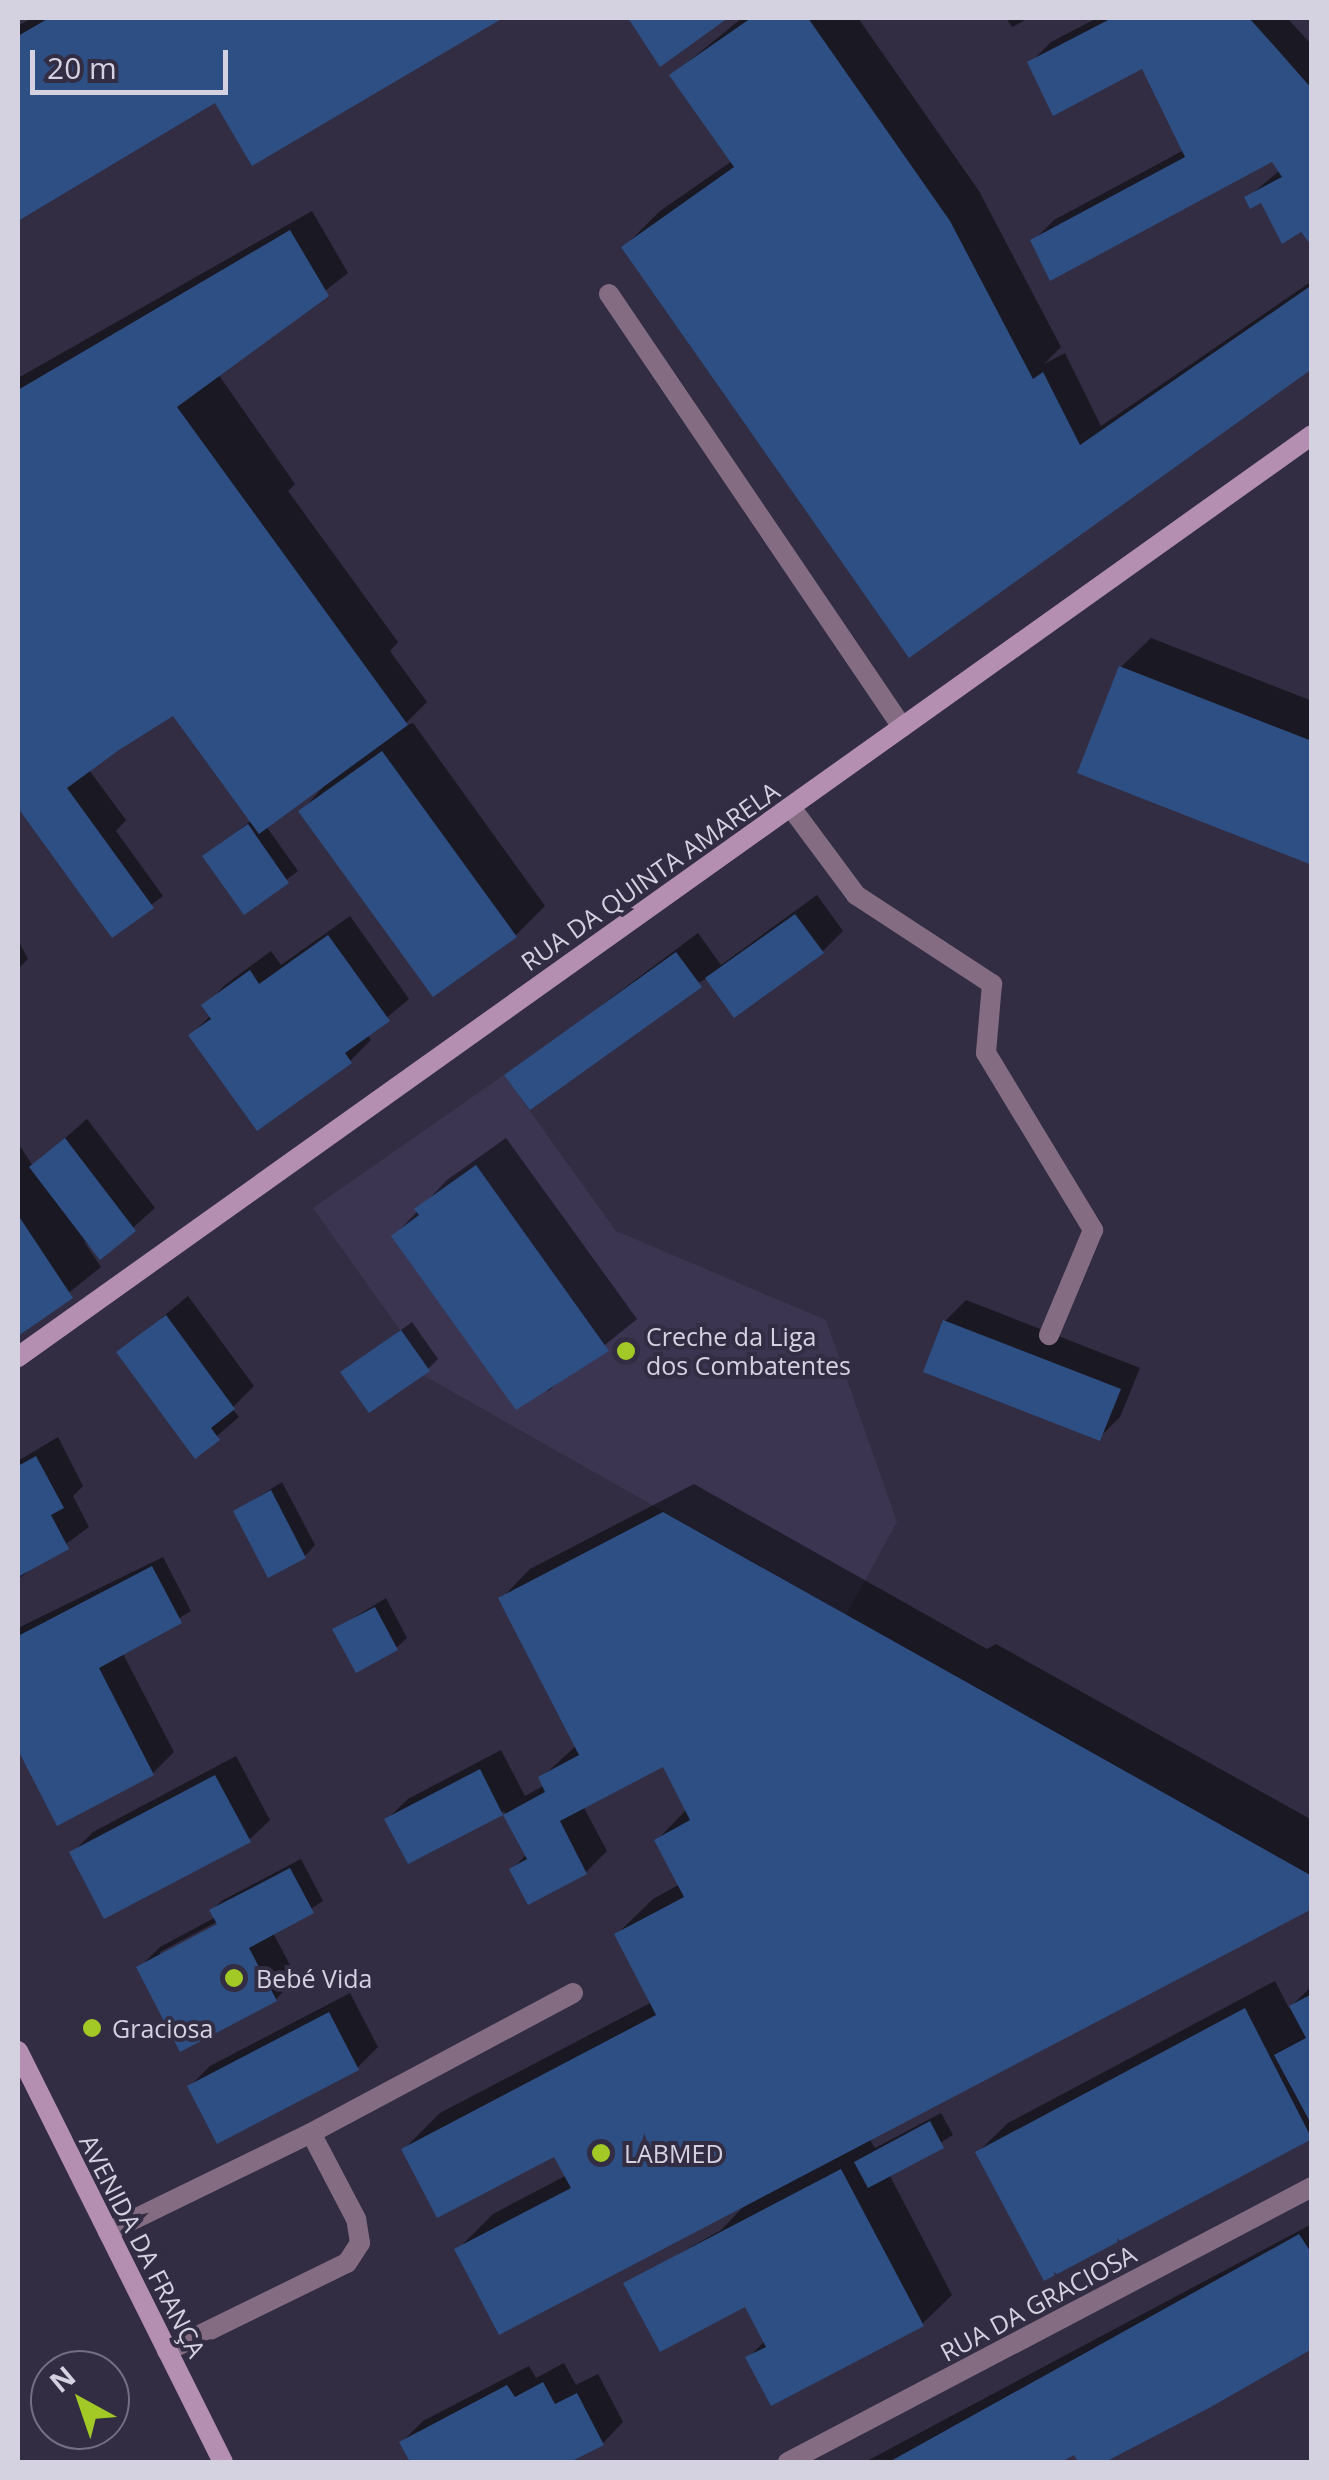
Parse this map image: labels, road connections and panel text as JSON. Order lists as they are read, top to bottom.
{
  "streets": {
    "main road": ["RUA DA QUINTA AMARELA", "AVENIDA DA FRANÇA"],
    "street": ["RUA DA GRACIOSA"]
  },
  "places": [
    "Creche da Liga dos Combatentes",
    "Bebé Vida",
    "Graciosa",
    "LABMED"
  ],
  "scale_bar": "20 m",
  "north": "top left"
}
